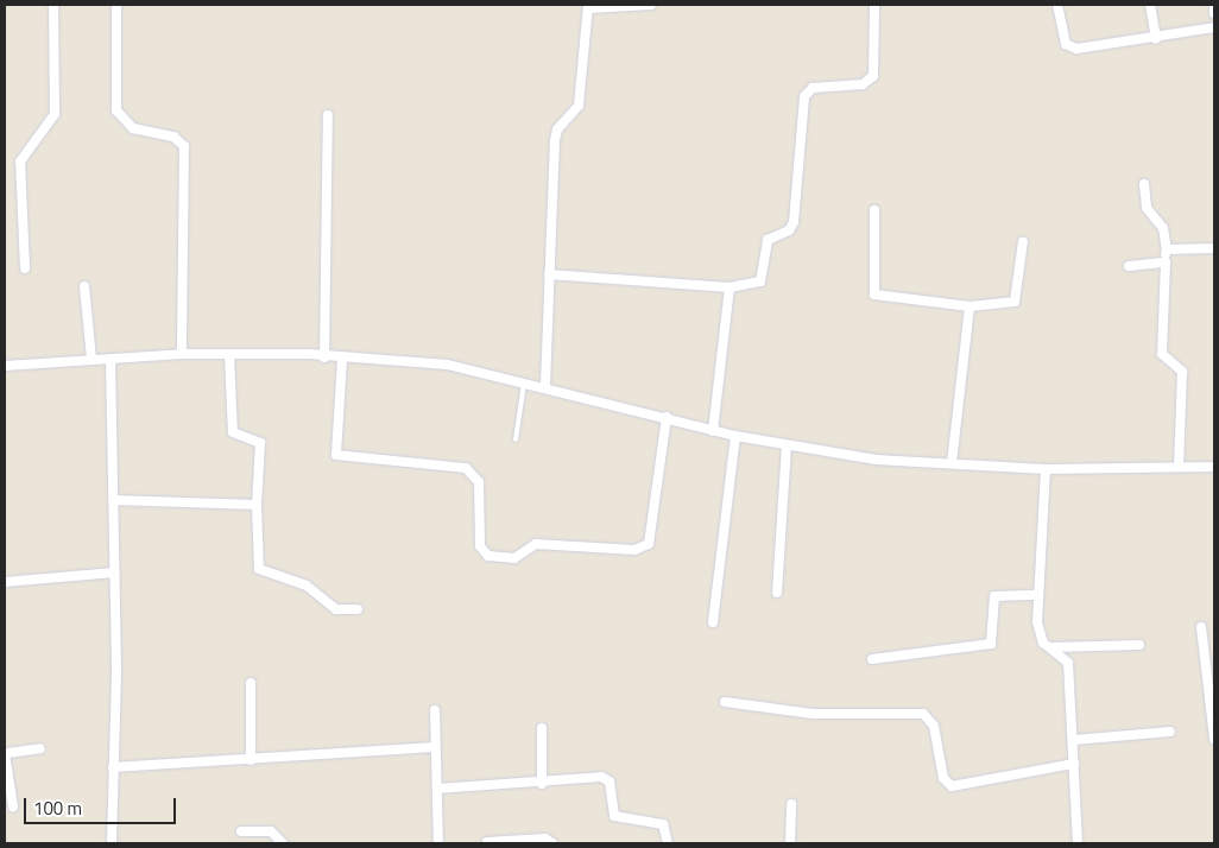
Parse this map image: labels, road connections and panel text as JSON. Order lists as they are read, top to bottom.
{
  "scale_bar": "100 m"
}
